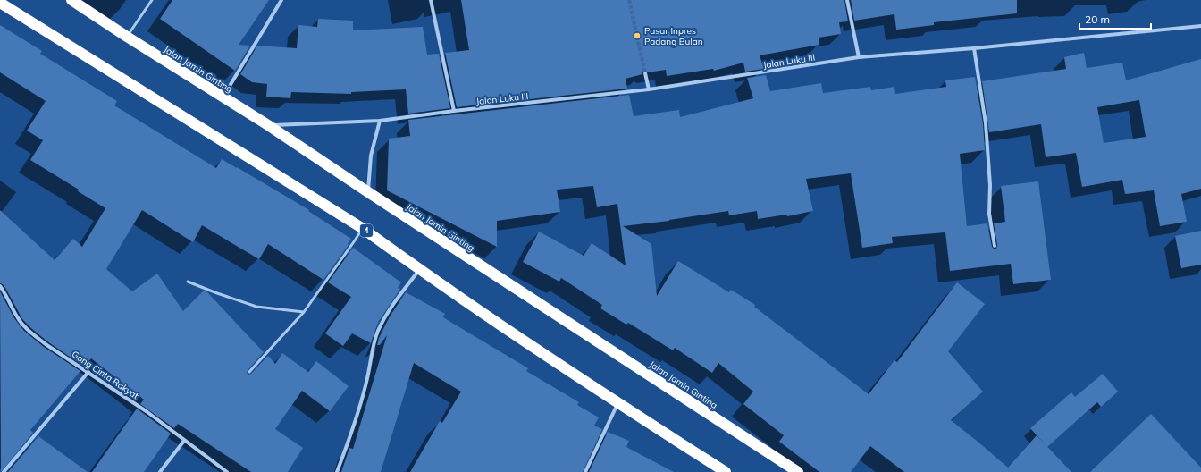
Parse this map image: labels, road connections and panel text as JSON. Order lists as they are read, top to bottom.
{
  "streets": {
    "highway": ["Jalan Jamin Ginting", "4"],
    "street": ["Jalan Luku III", "Gang Cinta Rakyat"]
  },
  "crossings": [
    ["Jalan Luku III", "Jalan Jamin Ginting"]
  ],
  "places": ["Pasar Inpres Padang Bulan"],
  "scale_bar": "20 m"
}
